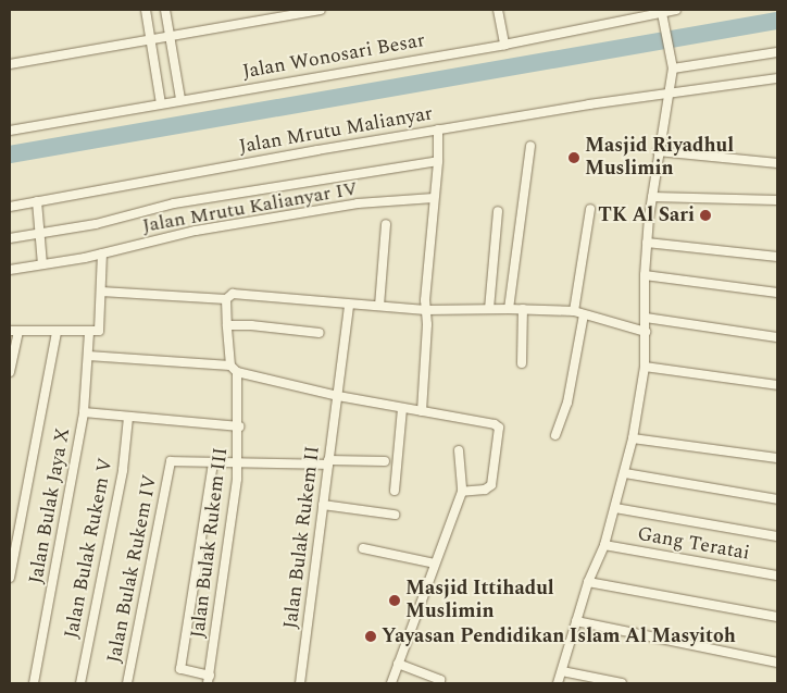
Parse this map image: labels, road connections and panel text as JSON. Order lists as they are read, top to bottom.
{
  "streets": {
    "street": [
      "Jalan Wonosari Besar",
      "Jalan Mrutu Malianyar",
      "Jalan Mrutu Kalianyar IV",
      "Jalan Bulak Jaya X",
      "Jalan Bulak Rukem II",
      "Jalan Bulak Rukem III",
      "Gang Teratai",
      "Jalan Bulak Rukem V",
      "Jalan Bulak Rukem IV"
    ]
  },
  "places": [
    "Masjid Riyadhul Muslimin",
    "TK Al Sari",
    "Masjid Ittihadul Muslimin",
    "Yayasan Pendidikan Islam Al Masyitoh"
  ]
}
